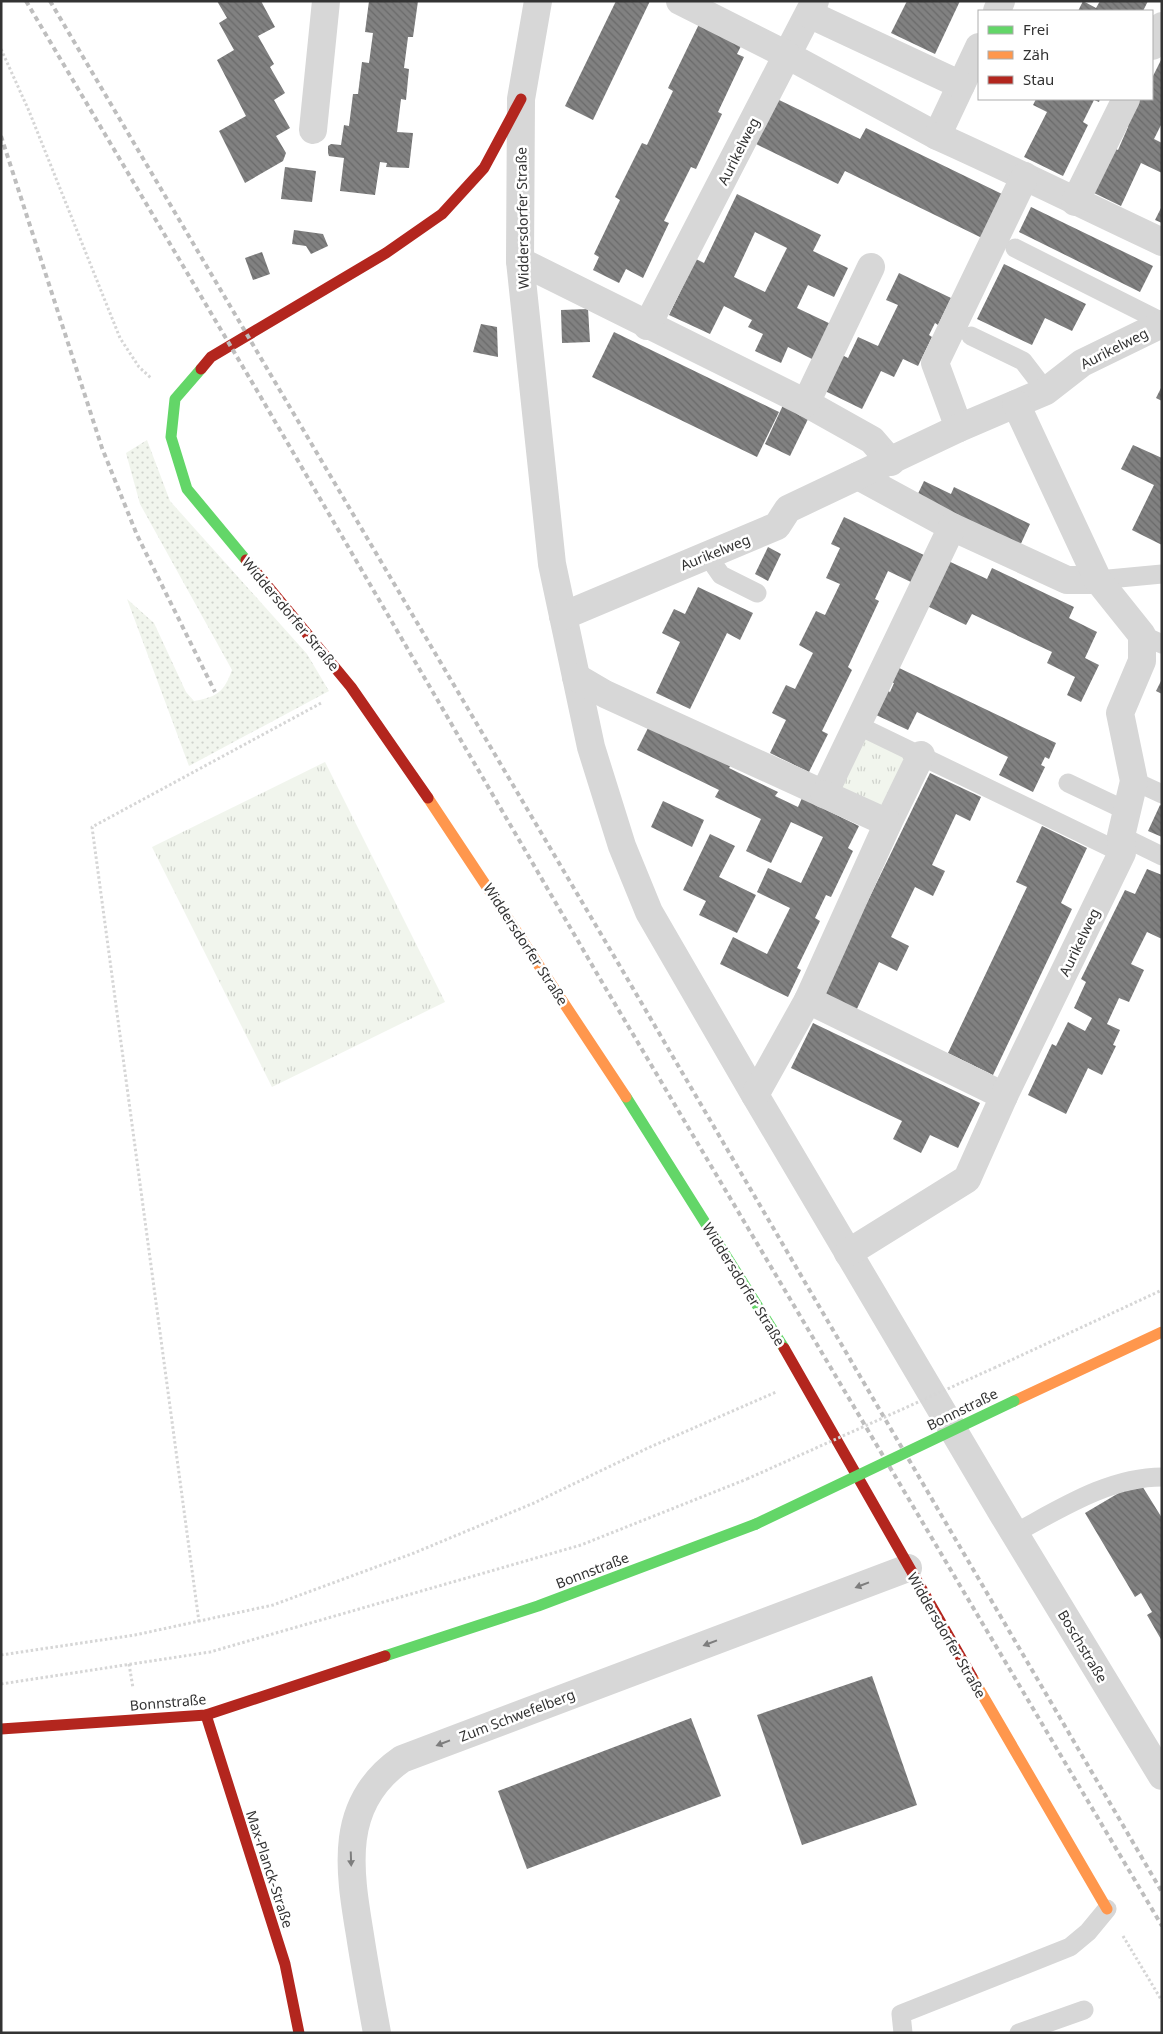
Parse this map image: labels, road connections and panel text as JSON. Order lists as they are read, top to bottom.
{
  "streets": {
    "street": [
      "Aurikelweg",
      "Widdersdorfer Straße",
      "Bonnstraße",
      "Boschstraße",
      "Zum Schwefelberg",
      "Max-Planck-Straße"
    ]
  },
  "crossings": [
    ["Aurikelweg", "Widdersdorfer Straße"],
    ["Widdersdorfer Straße", "Boschstraße"],
    ["Widdersdorfer Straße", "Zum Schwefelberg"],
    ["Bonnstraße", "Max-Planck-Straße"]
  ],
  "one_way": ["Zum Schwefelberg"],
  "legend": ["Frei", "Zäh", "Stau"]
}
